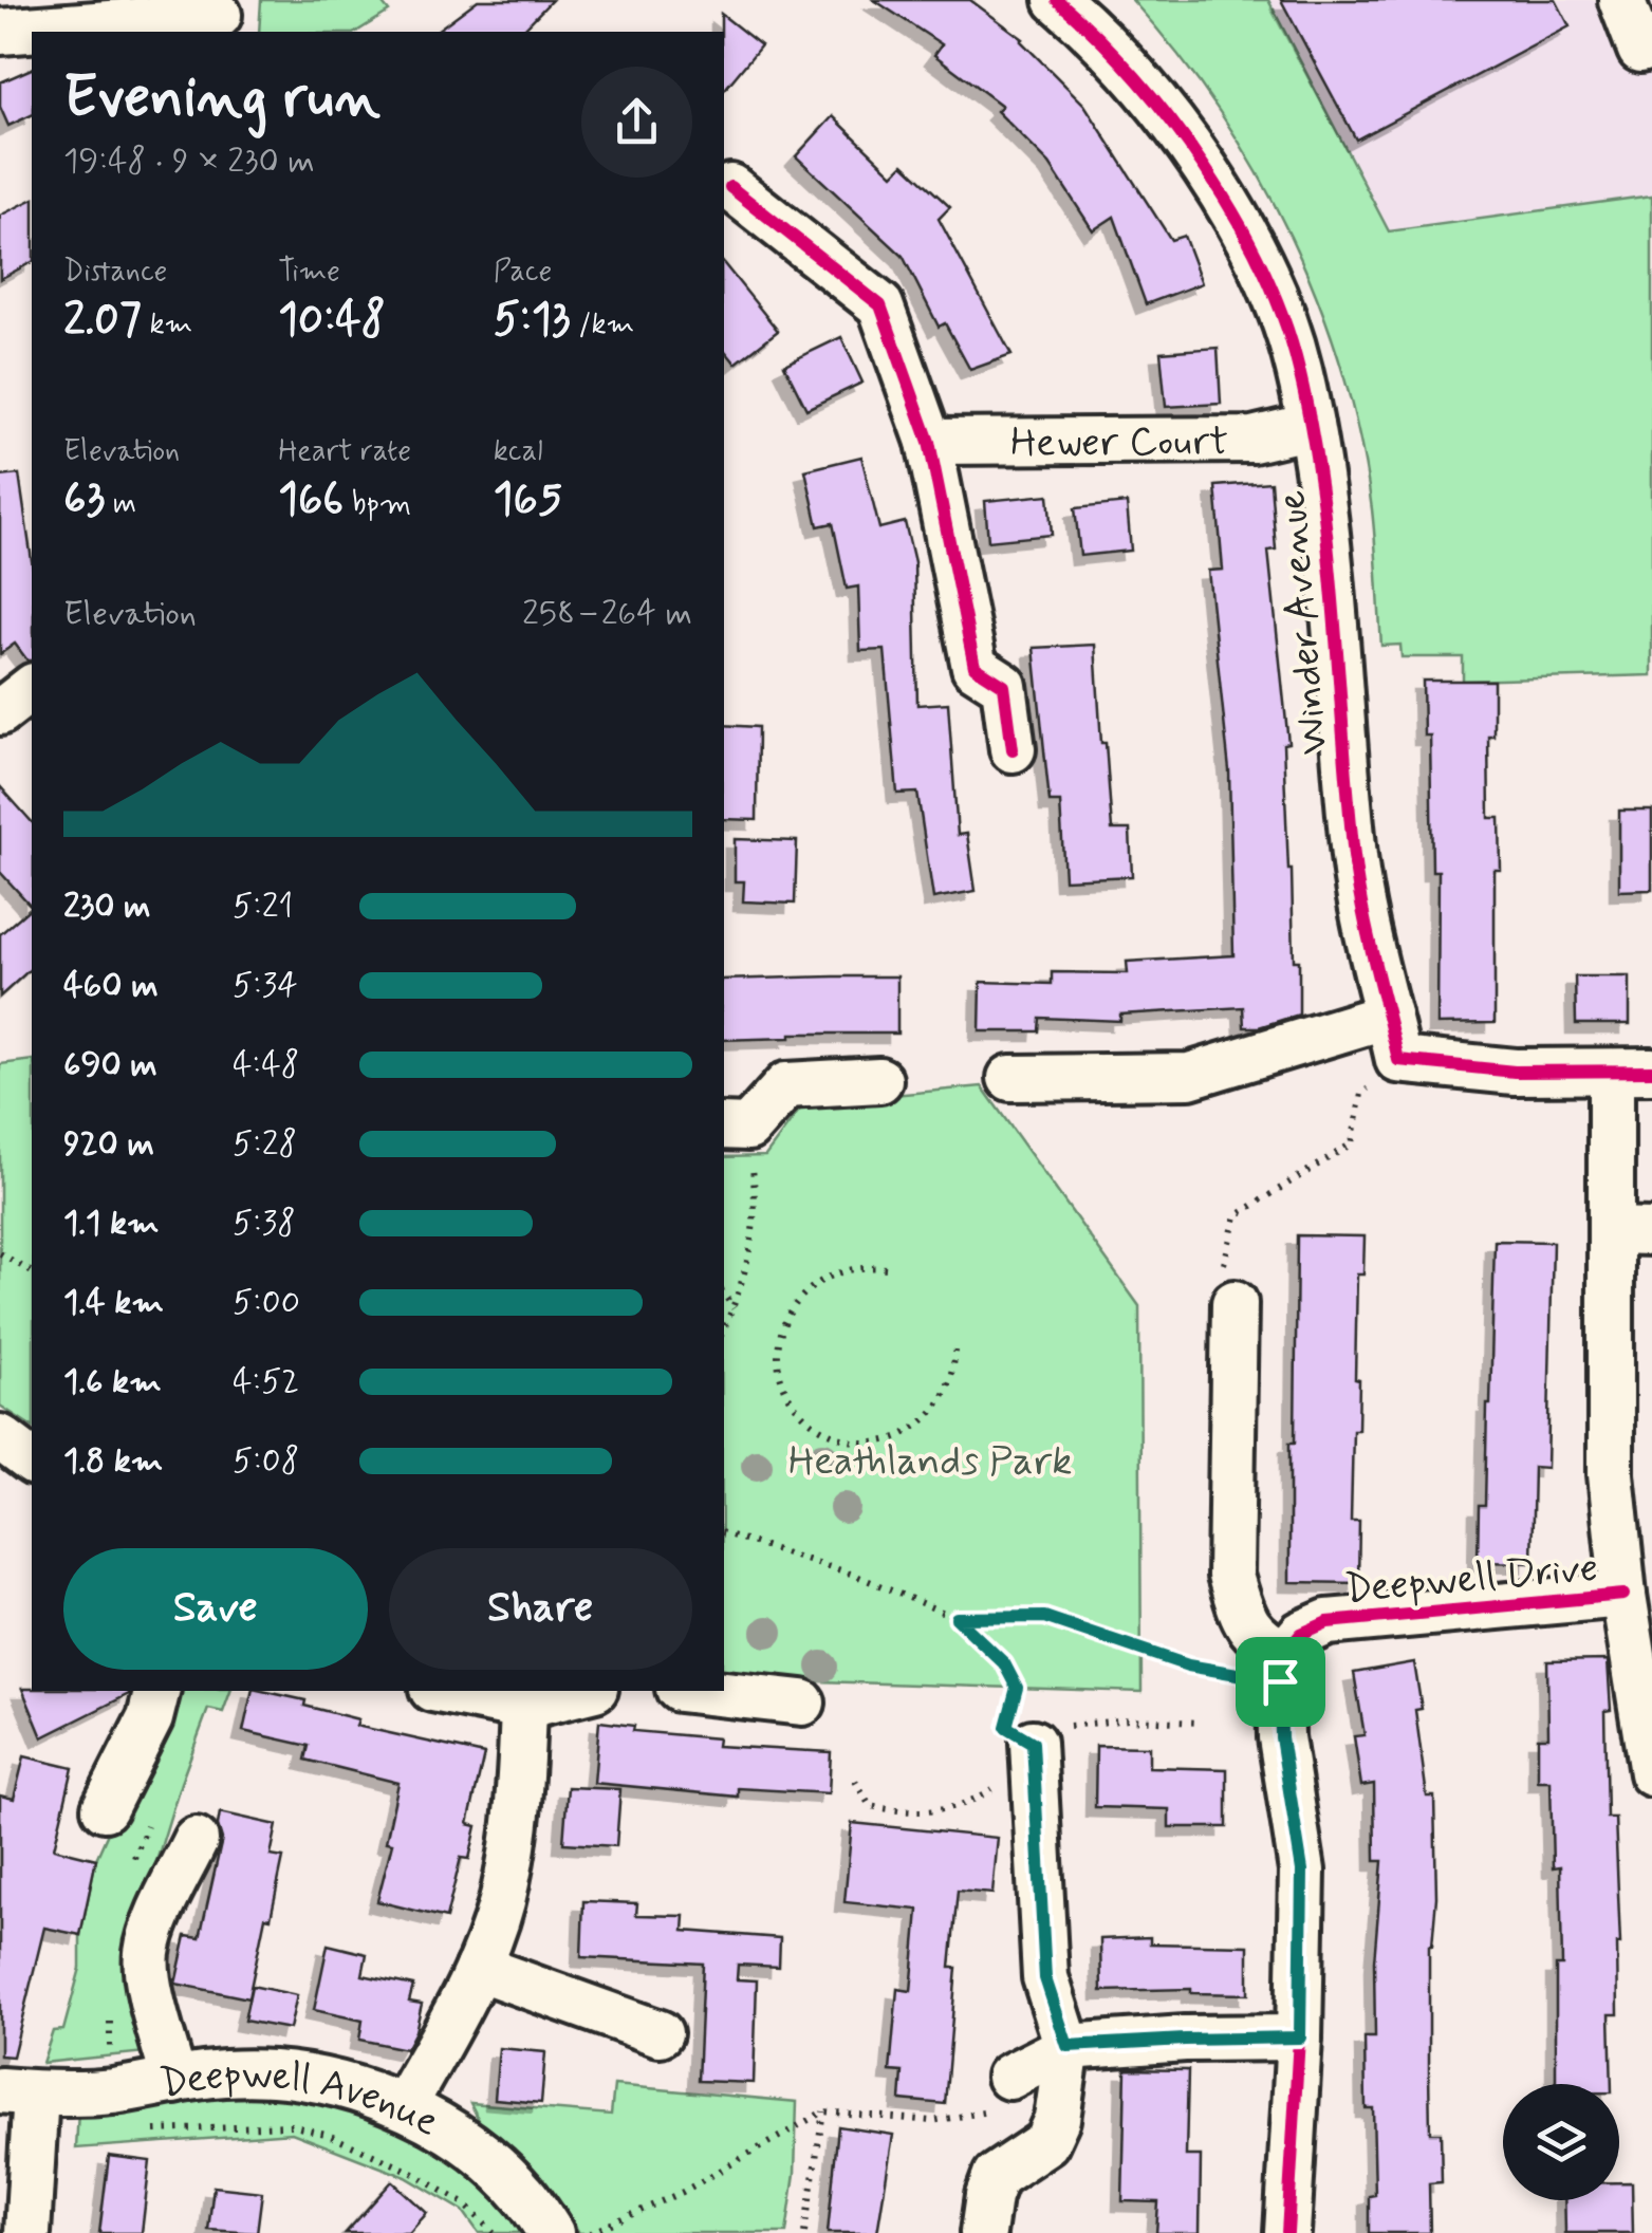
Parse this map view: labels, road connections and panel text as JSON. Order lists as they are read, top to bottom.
{
  "streets": {
    "street": [
      "Hewer Court",
      "Winder Avenue",
      "Deepwell Drive",
      "Deepwell Avenue"
    ]
  },
  "crossings": [
    ["Hewer Court", "Winder Avenue"]
  ],
  "parks": ["Heathlands Park"],
  "page": {
    "heading": ["Evening run", "19:48 · 9 × 230 m"],
    "stats": [
      ["Distance", "2.07 km"],
      ["Time", "10:48"],
      ["Pace", "5:13 /km"],
      ["Elevation", "63 m"],
      ["Heart rate", "166 bpm"],
      ["kcal", "165"]
    ],
    "chart": ["Elevation", "258–264 m"],
    "list": [
      {
        "name": "230 m",
        "note": "5:21"
      },
      {
        "name": "460 m",
        "note": "5:34"
      },
      {
        "name": "690 m",
        "note": "4:48"
      },
      {
        "name": "920 m",
        "note": "5:28"
      },
      {
        "name": "1.1 km",
        "note": "5:38"
      },
      {
        "name": "1.4 km",
        "note": "5:00"
      },
      {
        "name": "1.6 km",
        "note": "4:52"
      },
      {
        "name": "1.8 km",
        "note": "5:08"
      }
    ],
    "buttons": ["Save", "Share"]
  }
}
